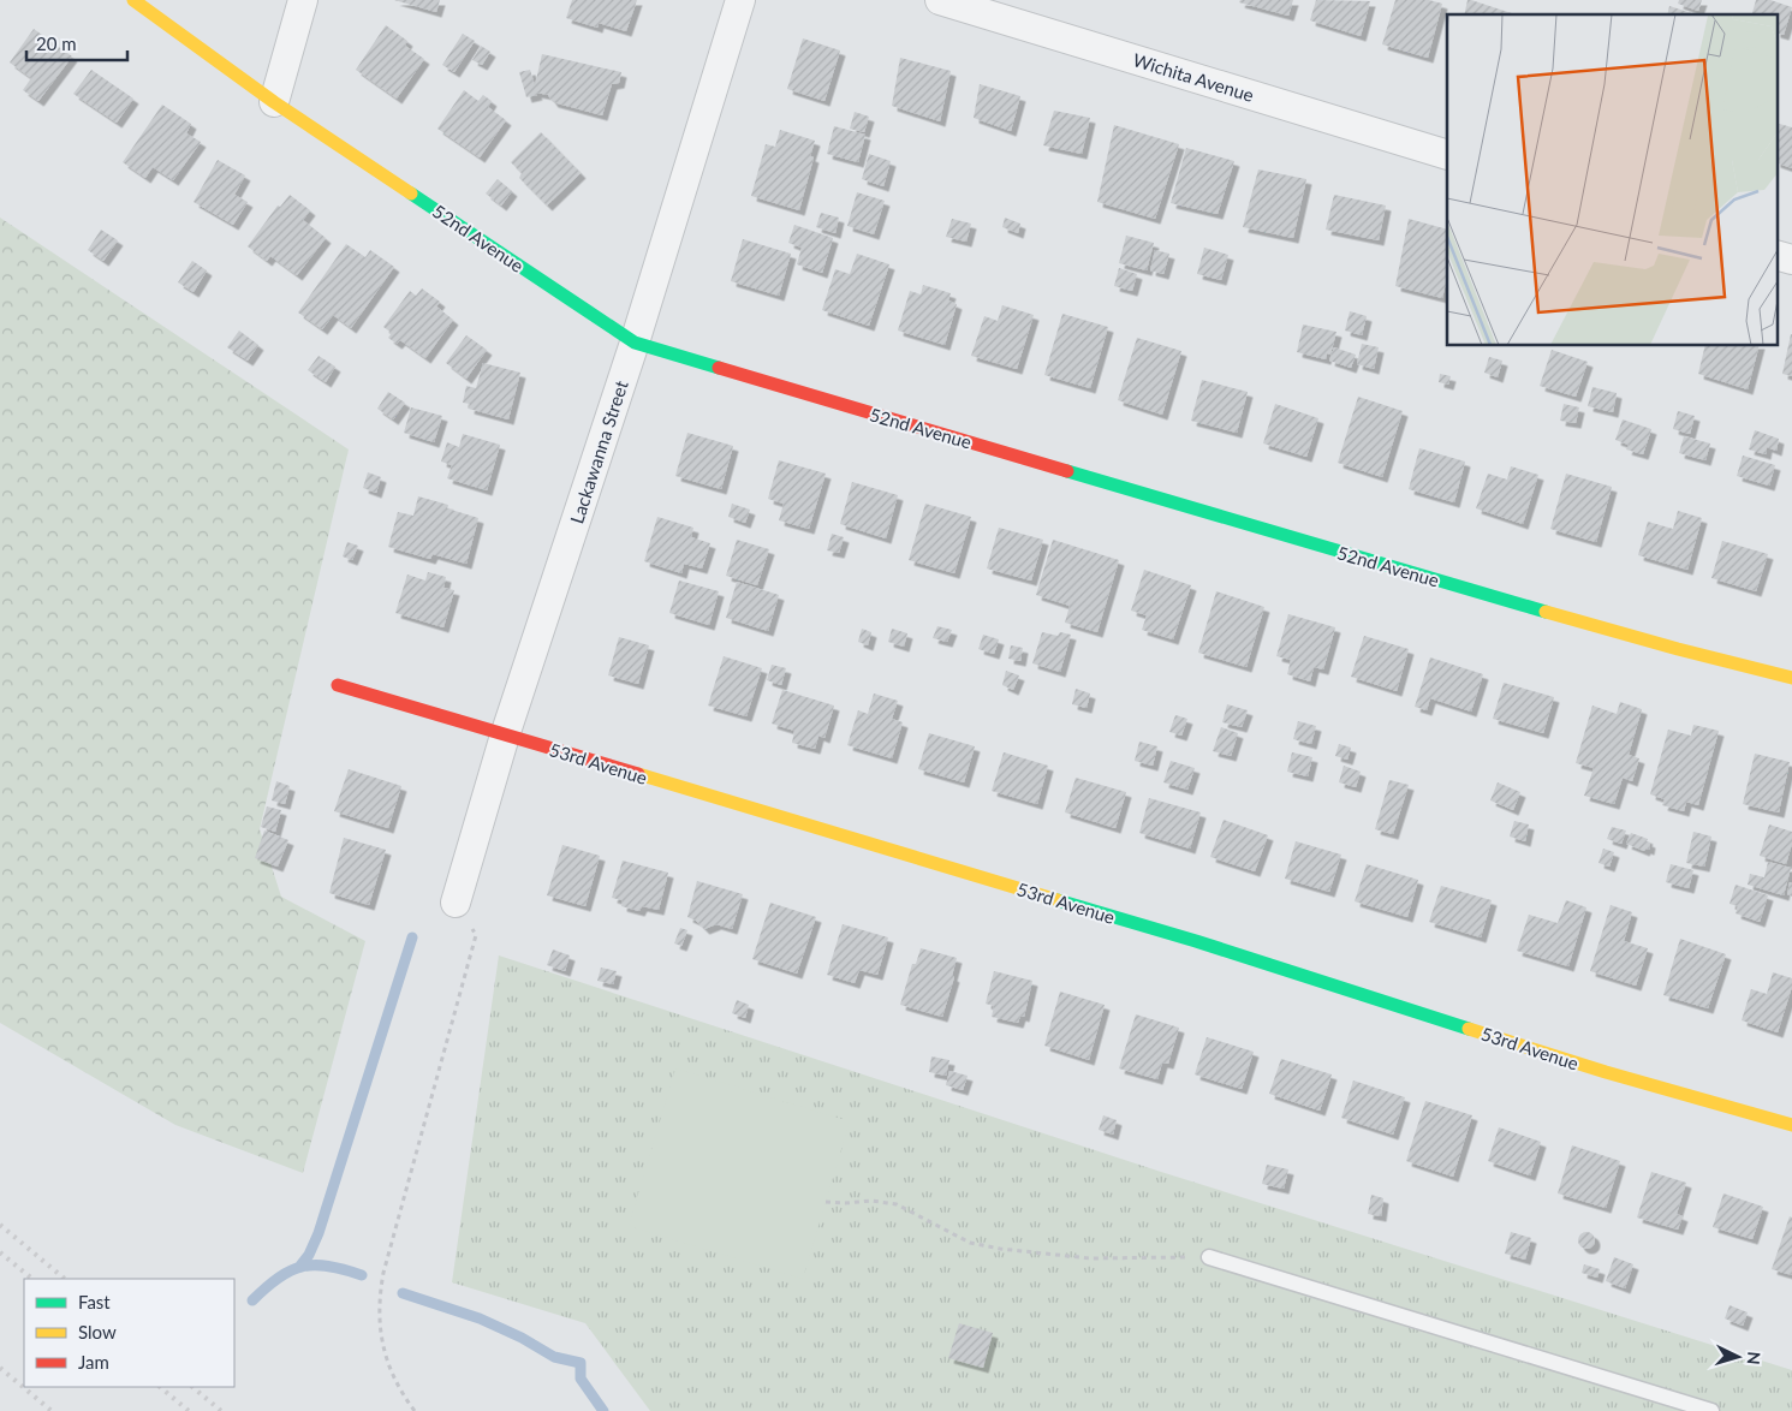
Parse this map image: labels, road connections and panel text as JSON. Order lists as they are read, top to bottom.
{
  "streets": {
    "street": [
      "Wichita Avenue",
      "52nd Avenue",
      "Lackawanna Street",
      "53rd Avenue"
    ]
  },
  "crossings": [
    ["52nd Avenue", "Lackawanna Street"],
    ["Lackawanna Street", "53rd Avenue"]
  ],
  "legend": ["Fast", "Slow", "Jam"],
  "scale_bar": "20 m",
  "north": "right"
}
